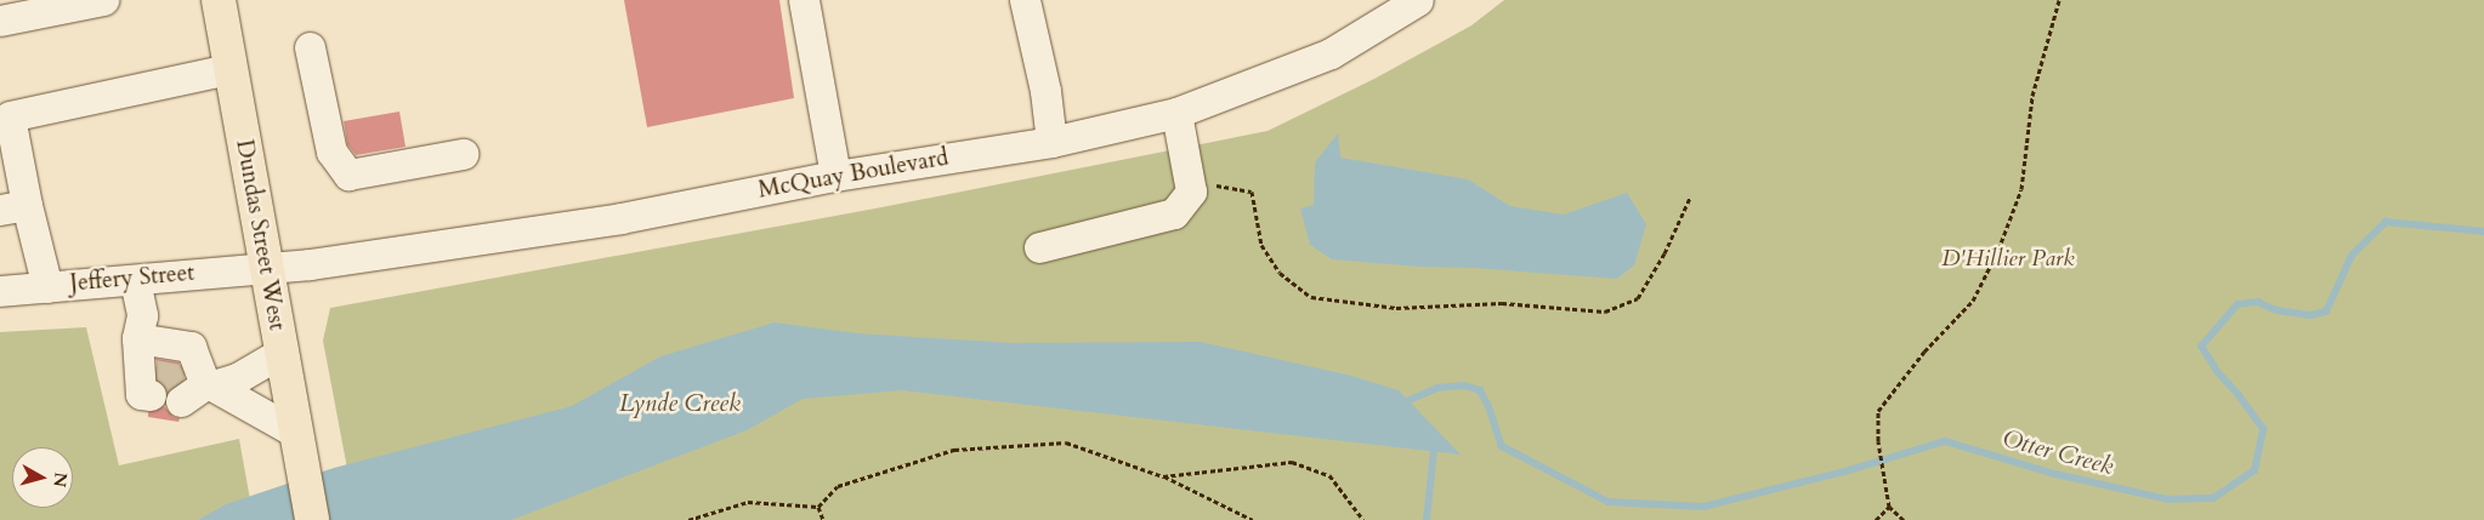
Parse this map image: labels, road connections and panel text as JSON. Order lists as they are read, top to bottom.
{
  "streets": {
    "main road": ["Dundas Street West"],
    "street": ["McQuay Boulevard", "Jeffery Street"]
  },
  "crossings": [
    ["McQuay Boulevard", "Dundas Street West"],
    ["McQuay Boulevard", "Jeffery Street"],
    ["Dundas Street West", "Jeffery Street"]
  ],
  "water": ["Lynde Creek", "Otter Creek"],
  "parks": ["D'Hillier Park"],
  "north": "right"
}
